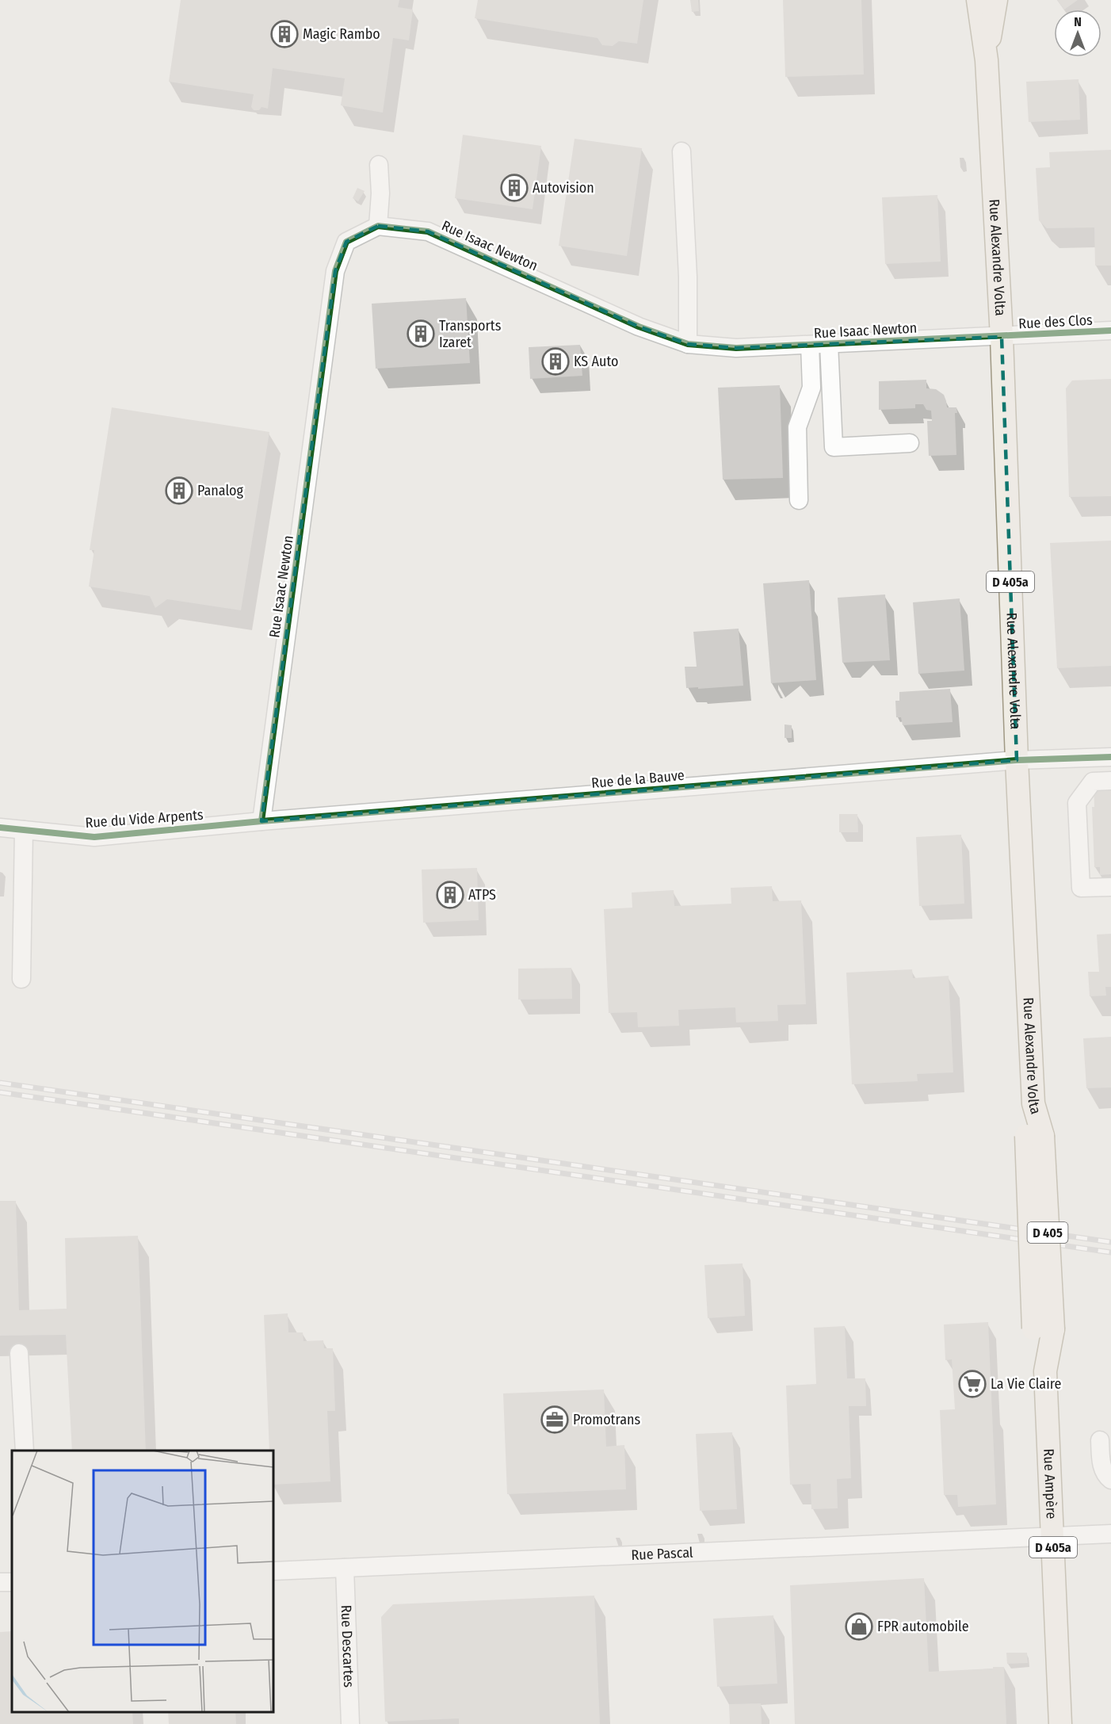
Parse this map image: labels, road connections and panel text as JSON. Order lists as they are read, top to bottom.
{
  "streets": {
    "main road": [
      "Rue Alexandre Volta",
      "D 405a",
      "D 405",
      "Rue Ampère"
    ],
    "street": [
      "Rue Isaac Newton",
      "Rue des Clos",
      "Rue de la Bauve",
      "Rue du Vide Arpents",
      "Rue Pascal",
      "Rue Descartes"
    ]
  },
  "crossings": [
    ["Rue Isaac Newton", "Rue Alexandre Volta"],
    ["Rue Isaac Newton", "Rue des Clos"],
    ["Rue Isaac Newton", "Rue de la Bauve"],
    ["Rue Isaac Newton", "Rue du Vide Arpents"],
    ["Rue Alexandre Volta", "Rue des Clos"],
    ["Rue Alexandre Volta", "Rue de la Bauve"],
    ["Rue Alexandre Volta", "D 405"],
    ["Rue de la Bauve", "Rue du Vide Arpents"],
    ["D 405", "Rue Ampère"],
    ["Rue Ampère", "Rue Pascal"],
    ["Rue Pascal", "Rue Descartes"]
  ],
  "places": {
    "building": [
      "Magic Rambo",
      "Autovision",
      "Transports Izaret",
      "KS Auto",
      "Panalog",
      "ATPS"
    ],
    "supermarket": ["La Vie Claire"],
    "office": ["Promotrans"],
    "shop": ["FPR automobile"]
  },
  "north": "top"
}
